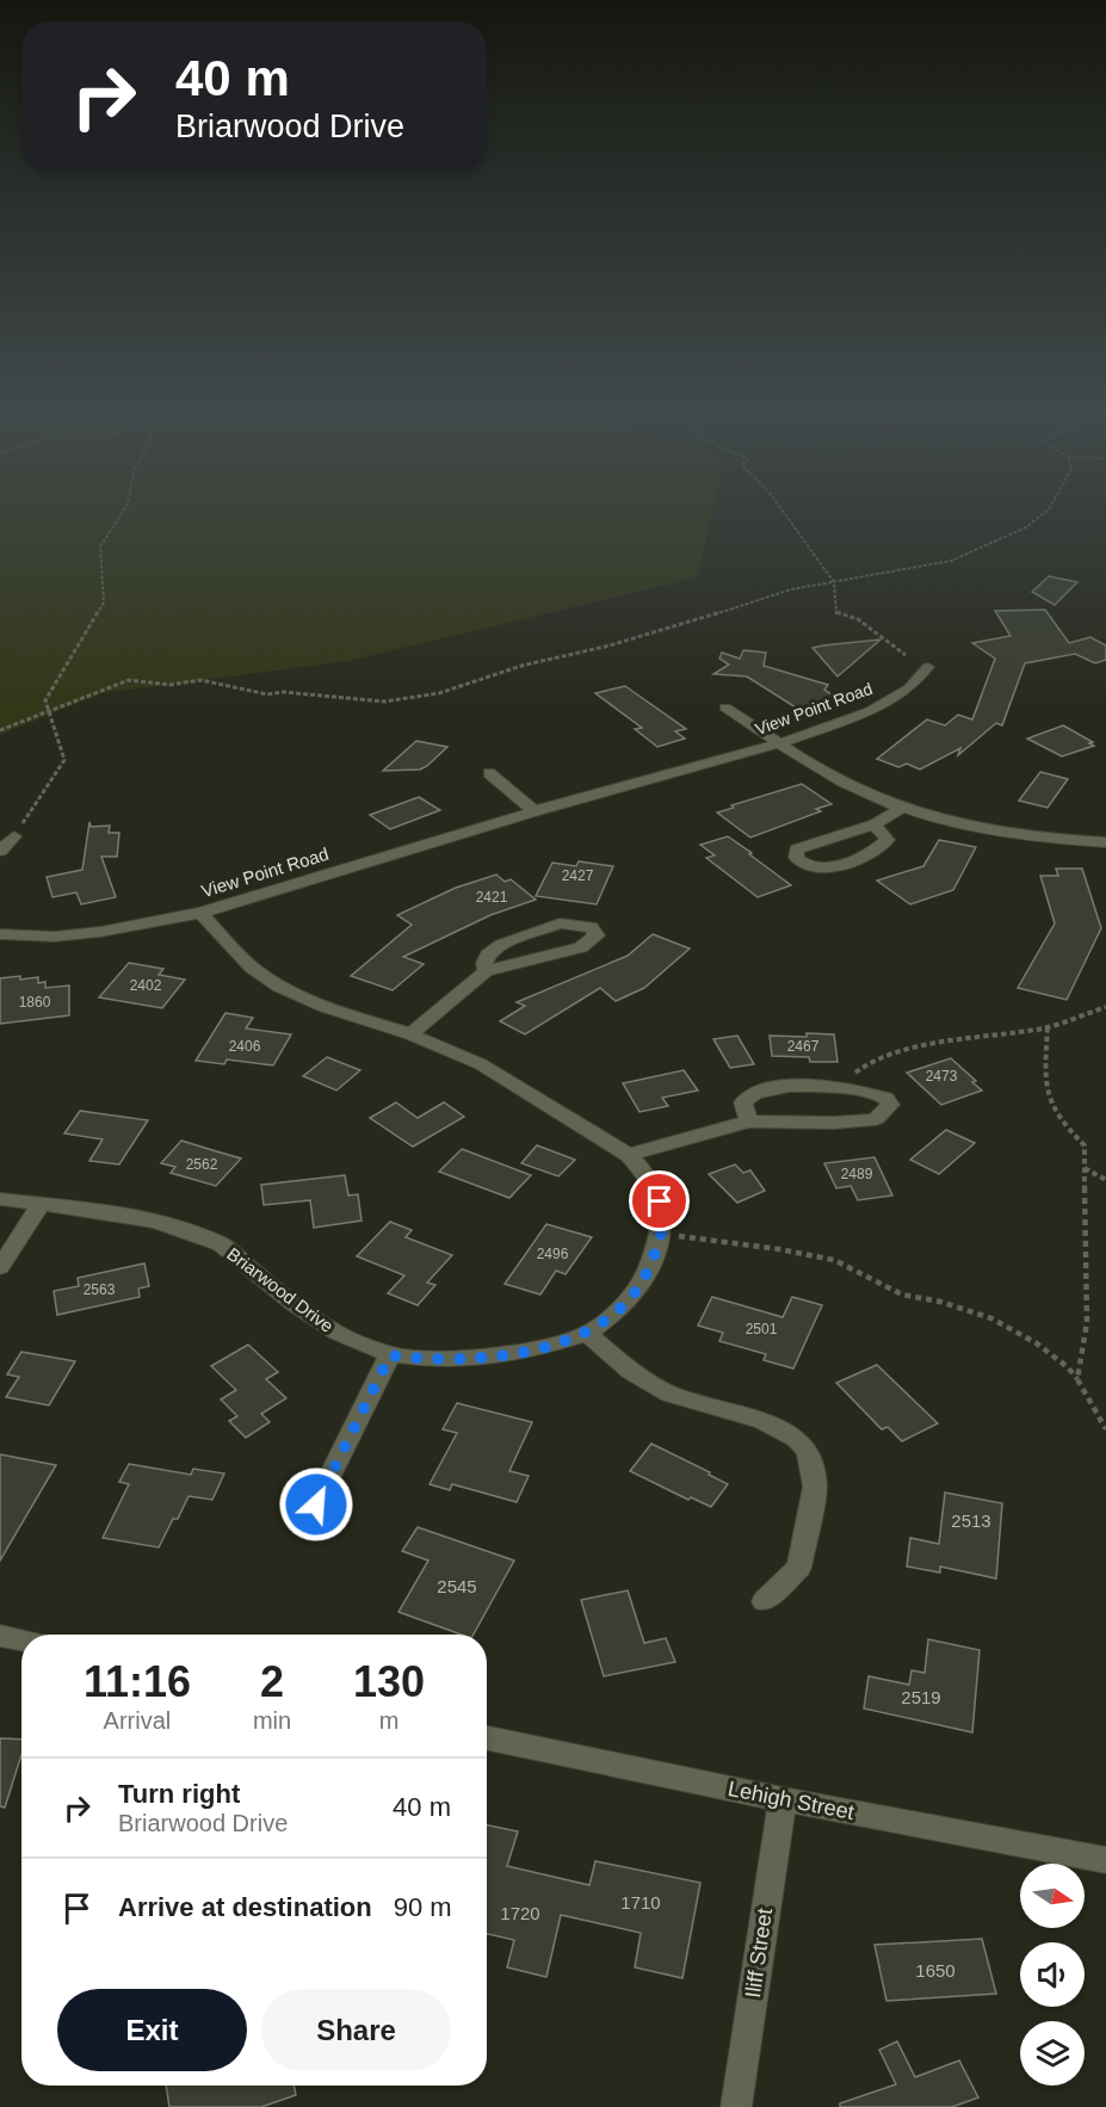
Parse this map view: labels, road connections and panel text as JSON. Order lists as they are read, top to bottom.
{
  "streets": {
    "street": [
      "View Point Road",
      "Briarwood Drive",
      "Lehigh Street",
      "Iliff Street"
    ]
  },
  "crossings": [
    ["View Point Road", "Briarwood Drive"],
    ["Lehigh Street", "Iliff Street"]
  ],
  "house_numbers": [
    "2427",
    "2421",
    "2402",
    "1860",
    "2406",
    "2467",
    "2473",
    "2562",
    "2489",
    "2496",
    "2563",
    "2501",
    "2513",
    "2545",
    "2519",
    "1710",
    "1720",
    "1650"
  ],
  "north": "right",
  "page": {
    "turn": ["40 m", "Briarwood Drive"],
    "eta": [
      "11:16",
      "Arrival",
      "2",
      "min",
      "130",
      "m"
    ],
    "list": [
      {
        "name": "Turn right",
        "note": "Briarwood Drive",
        "value": "40 m"
      },
      {
        "name": "Arrive at destination",
        "value": "90 m"
      }
    ],
    "buttons": ["Exit", "Share"]
  }
}
